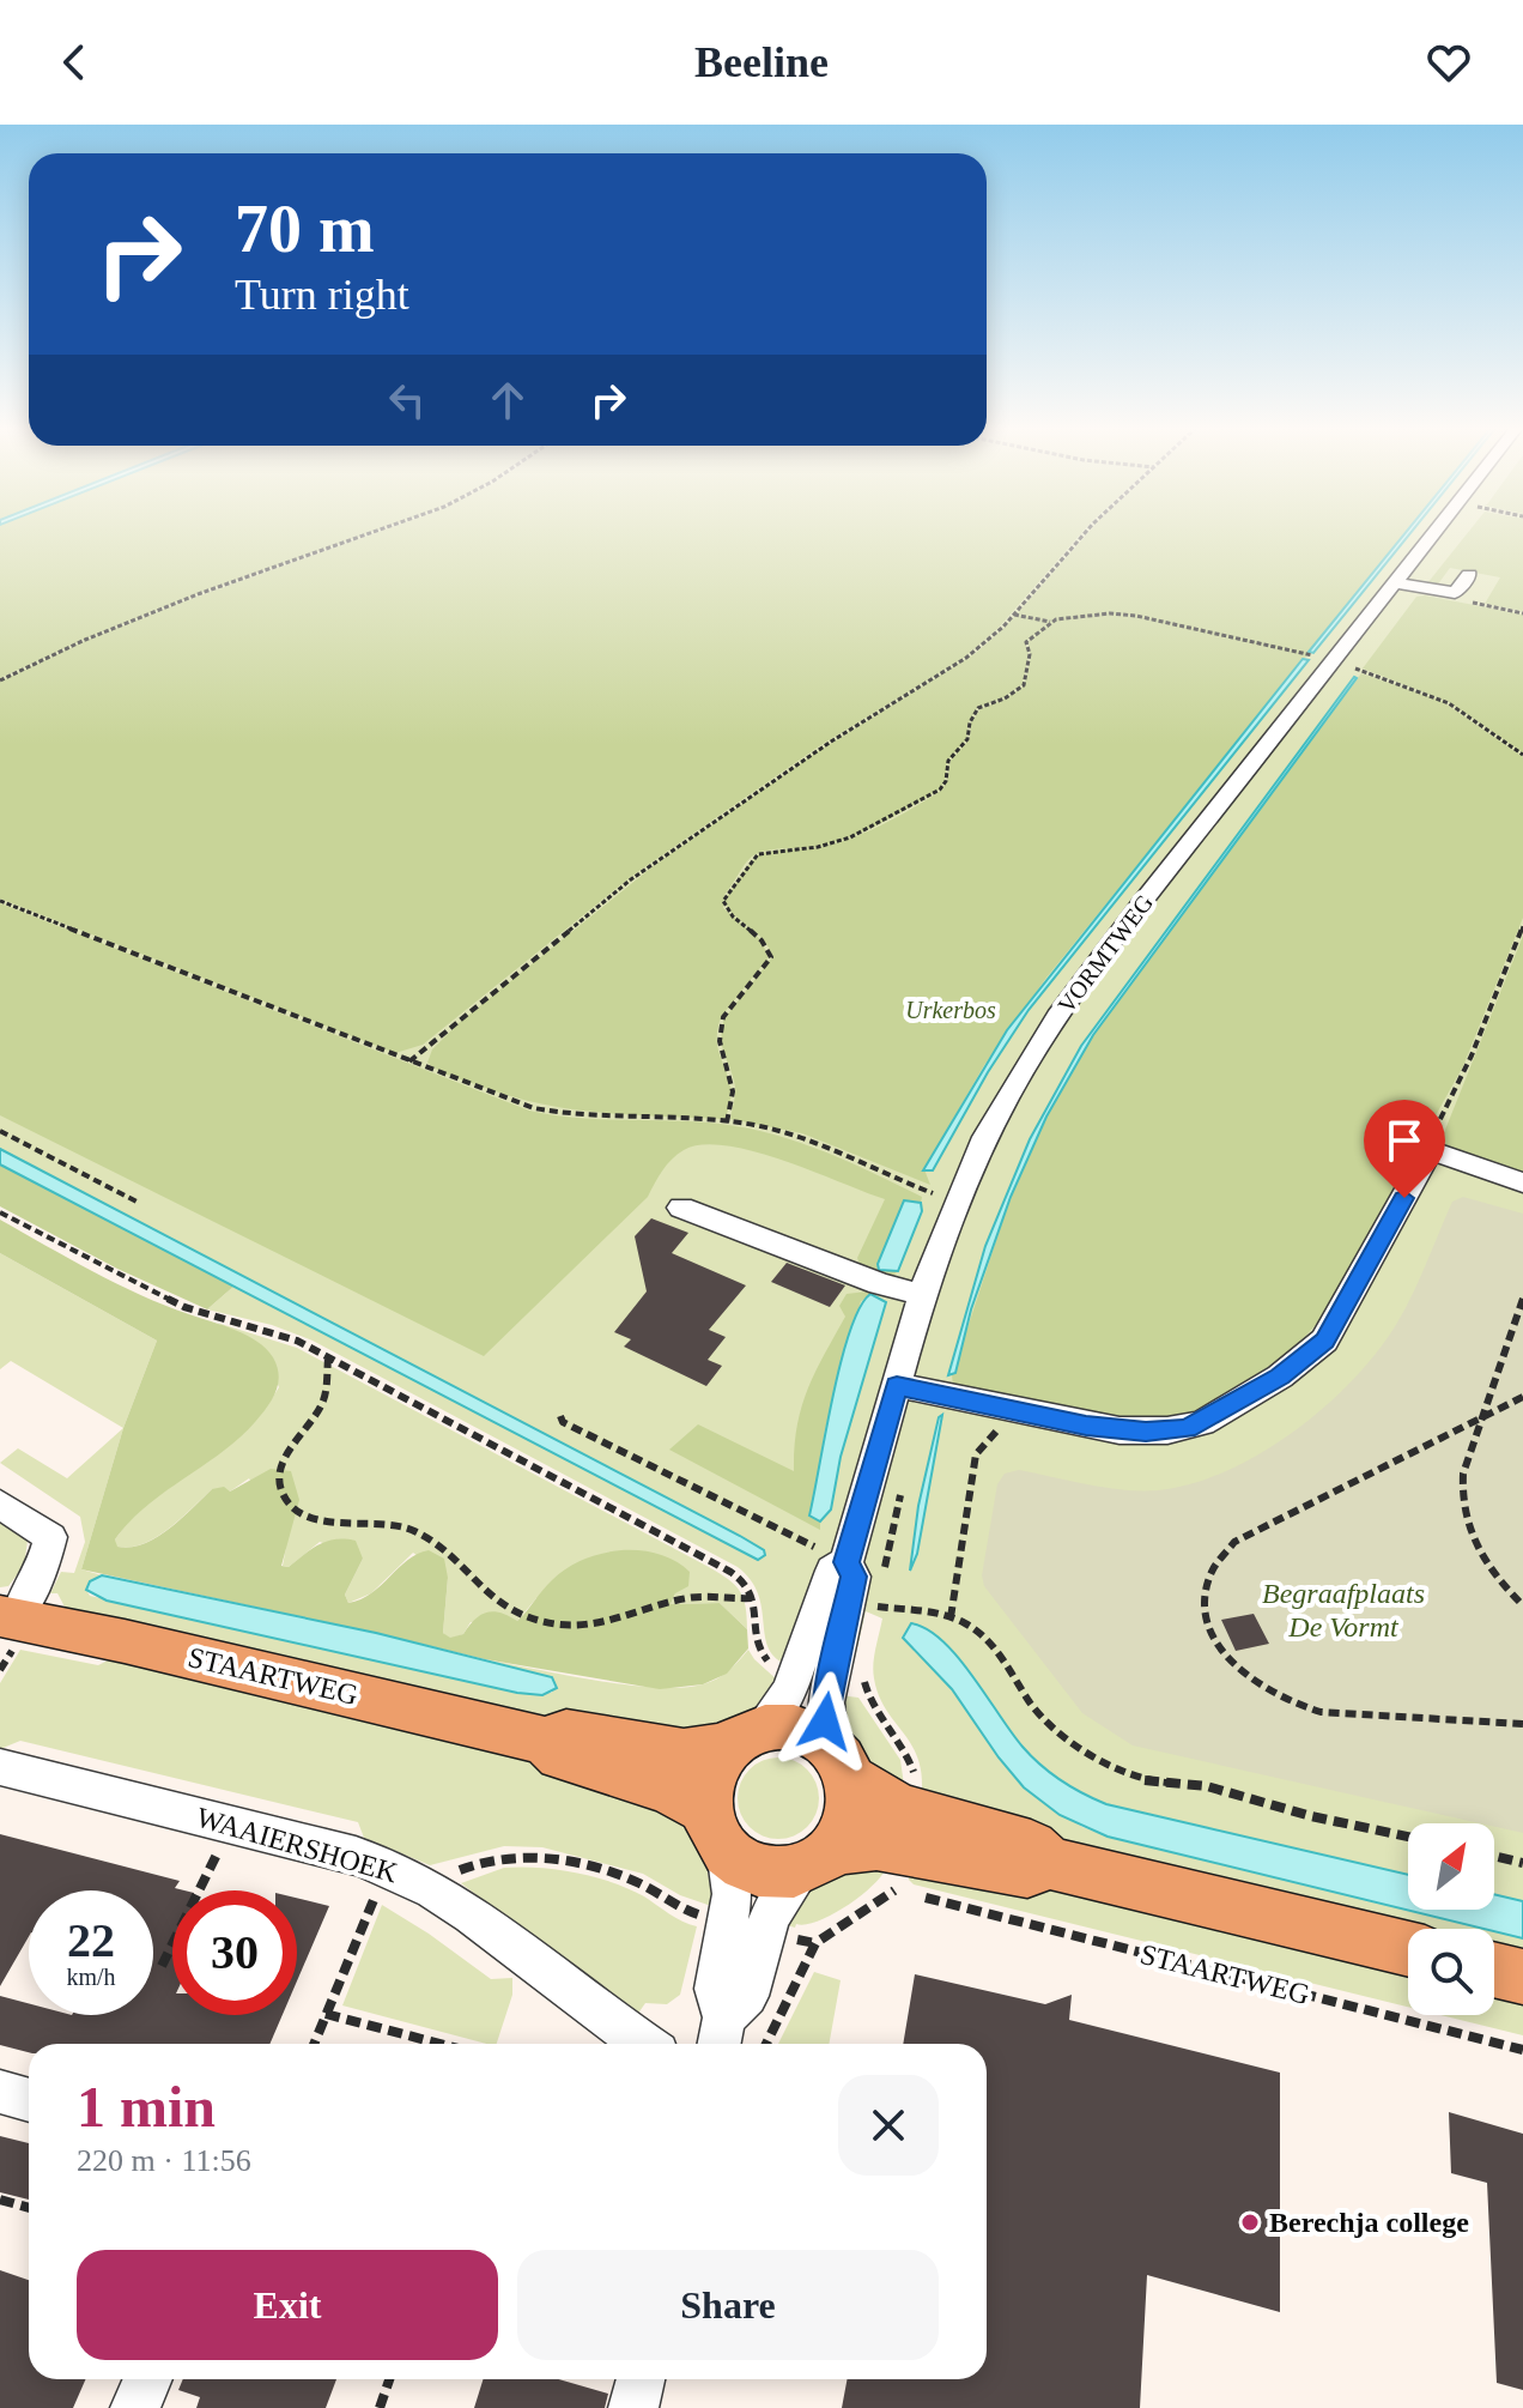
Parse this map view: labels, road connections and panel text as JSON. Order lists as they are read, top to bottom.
{
  "streets": {
    "main road": ["STAARTWEG"],
    "street": ["VORMTWEG", "WAAIERSHOEK"]
  },
  "crossings": [
    ["VORMTWEG", "STAARTWEG"]
  ],
  "parks": ["Urkerbos", "Begraafplaats De Vormt"],
  "places": ["Berechja college"],
  "north": "top right",
  "page": {
    "header": "Beeline",
    "turn": ["70 m", "Turn right"],
    "speed": "22 km/h",
    "limit": "30",
    "heading": ["1 min", "220 m · 11:56"],
    "buttons": ["Exit", "Share"]
  }
}
